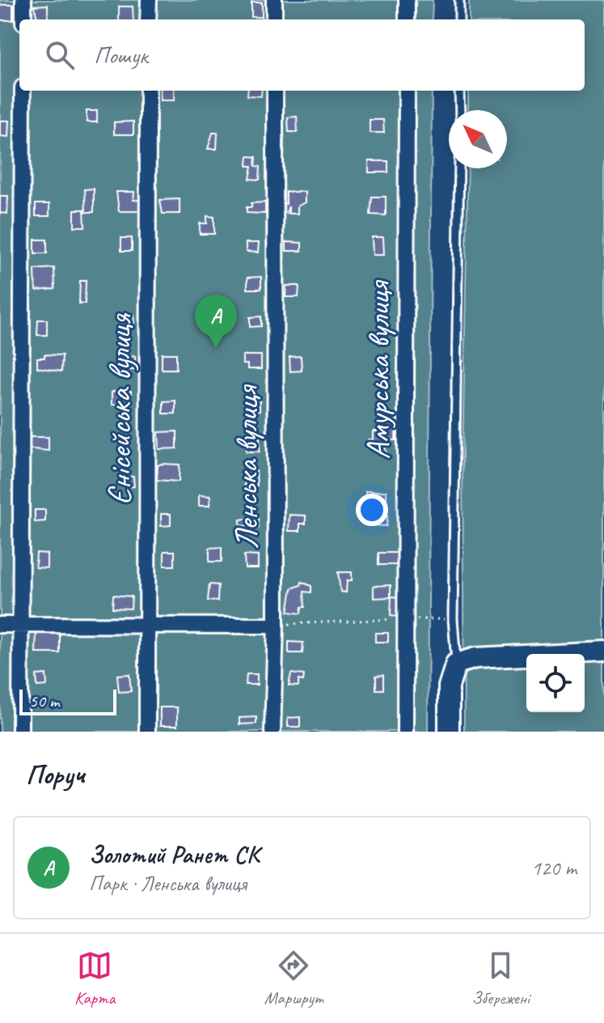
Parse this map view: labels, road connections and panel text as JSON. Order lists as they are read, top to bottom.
{
  "streets": {
    "street": ["Амурська вулиця", "Єнісейська вулиця", "Ленська вулиця"]
  },
  "scale_bar": "50 m",
  "north": "top left",
  "page": {
    "search": "Пошук",
    "pins": "A",
    "scale": "50 m",
    "heading": "Поруч",
    "list": [
      {
        "mark": "A",
        "name": "Золотий Ранет СК",
        "note": "Парк · Ленська вулиця",
        "value": "120 m"
      }
    ],
    "nav": ["Карта", "Маршрут", "Збережені"]
  }
}
